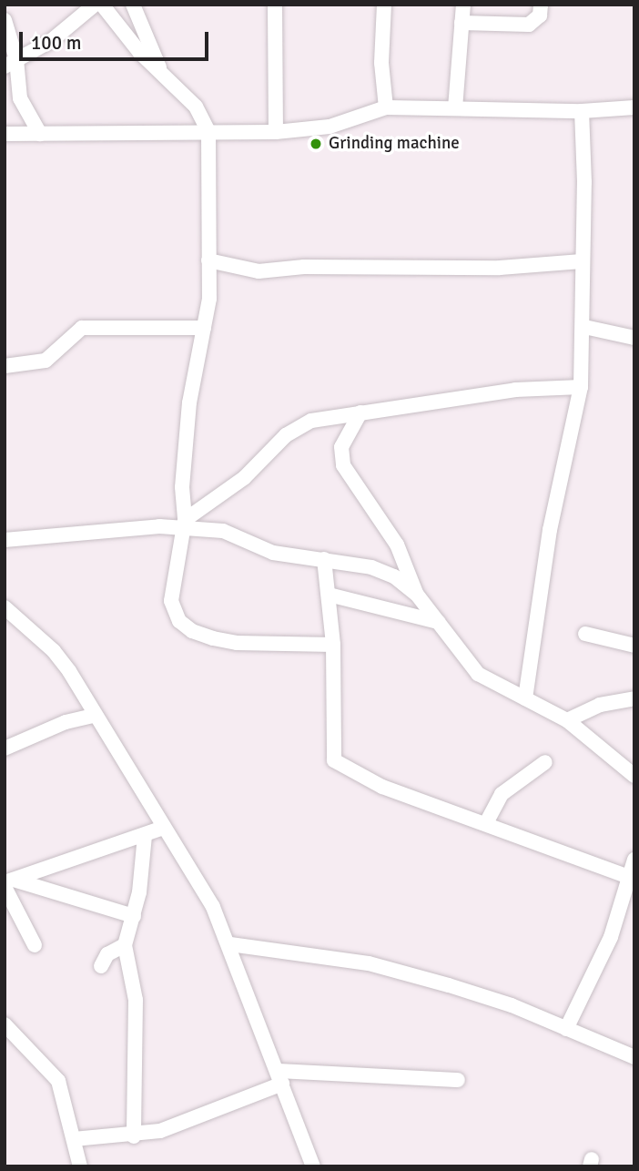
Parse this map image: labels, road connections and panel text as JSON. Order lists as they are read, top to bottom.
{
  "places": ["Grinding machine"],
  "scale_bar": "100 m"
}
